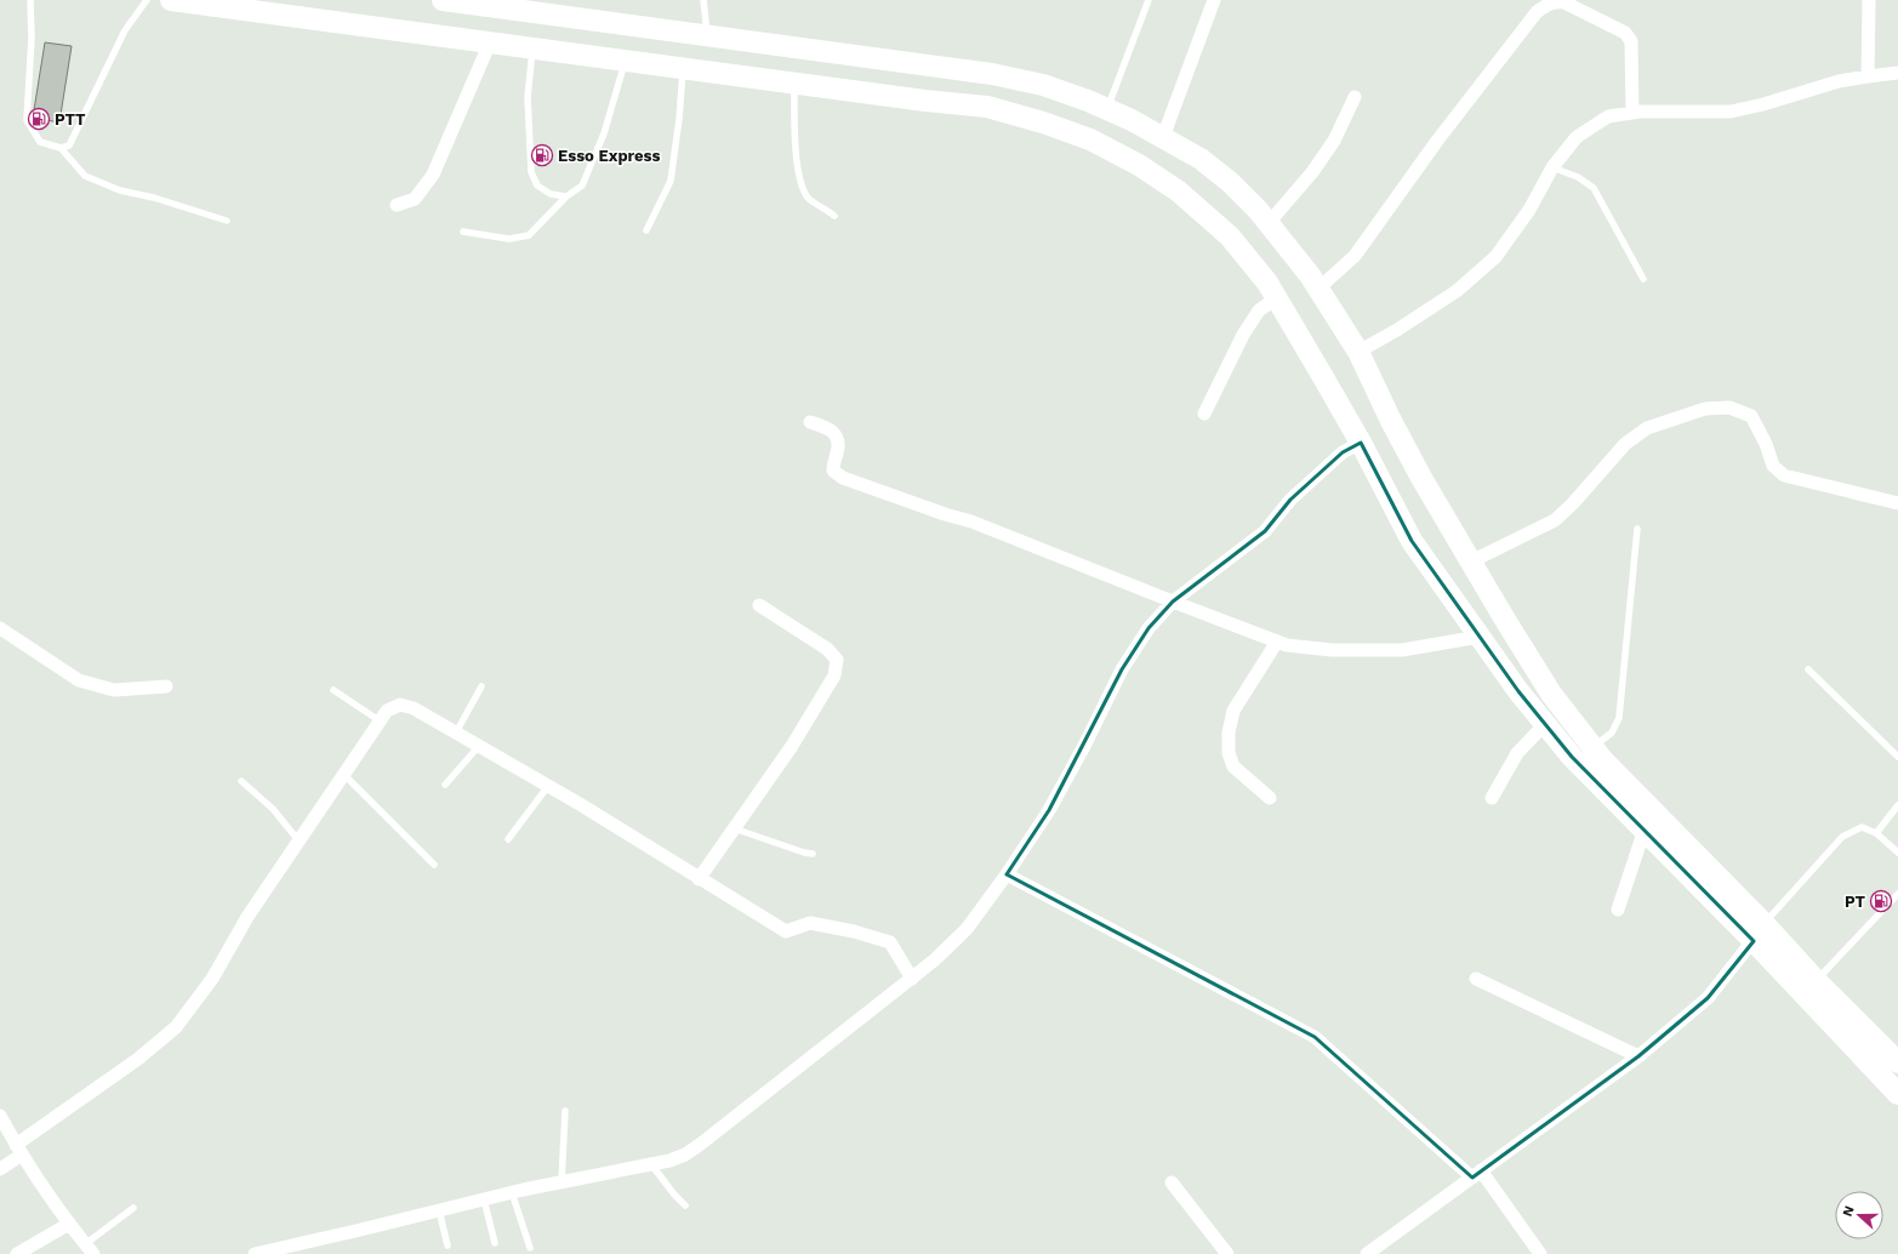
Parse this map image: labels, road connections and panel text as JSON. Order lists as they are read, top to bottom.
{
  "places": {
    "fuel station": ["PTT", "Esso Express", "PT"]
  },
  "north": "left"
}
